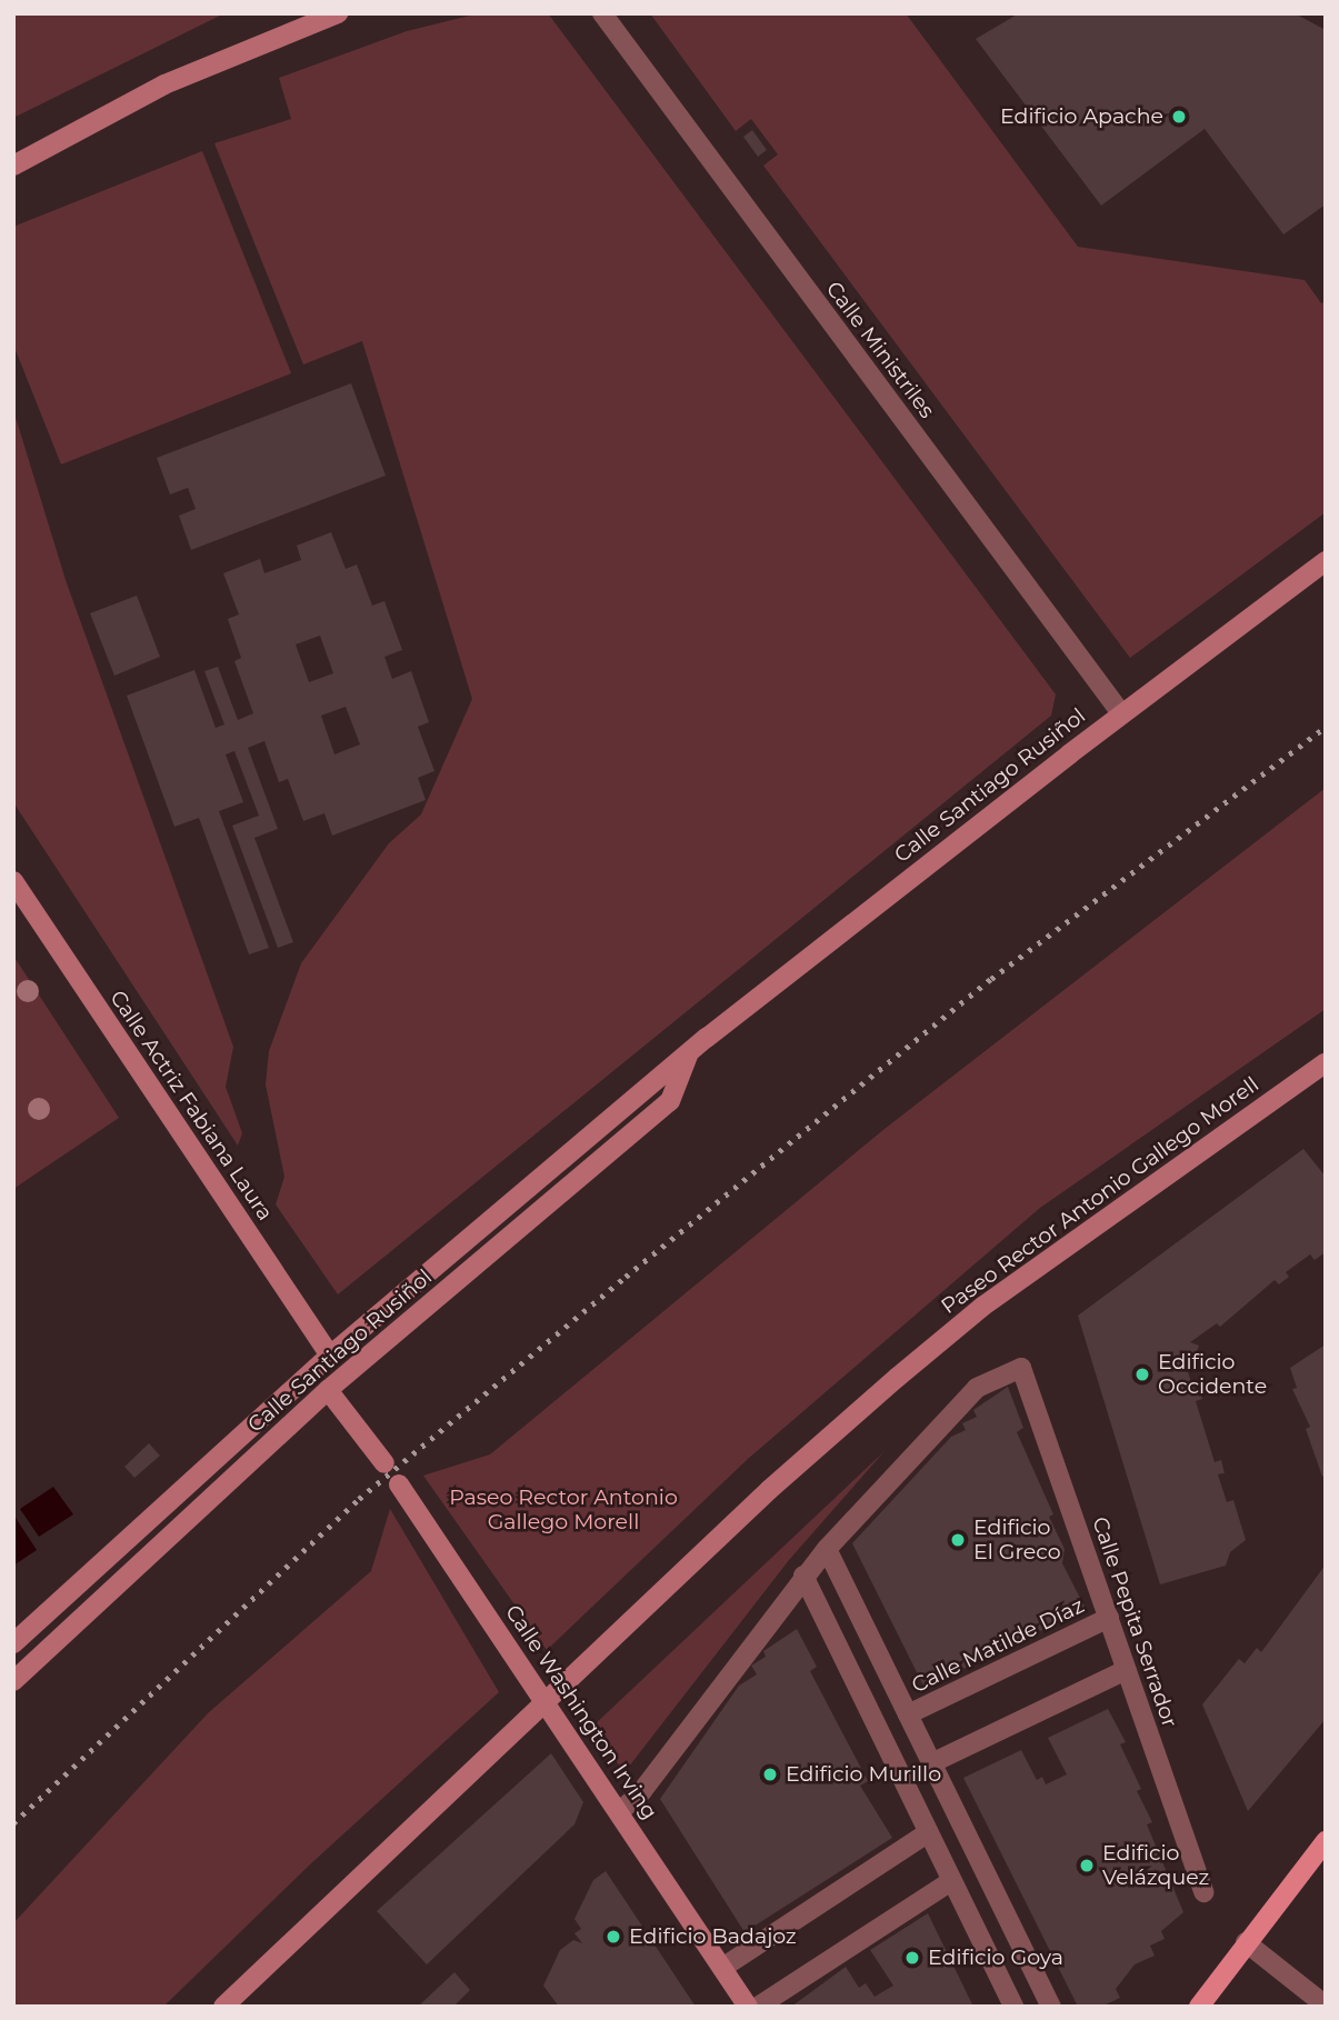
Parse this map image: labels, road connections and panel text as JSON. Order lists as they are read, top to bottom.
{
  "streets": {
    "street": [
      "Calle Ministriles",
      "Calle Santiago Rusiñol",
      "Calle Actriz Fabiana Laura",
      "Paseo Rector Antonio Gallego Morell",
      "Calle Pepita Serrador",
      "Calle Matilde Díaz",
      "Calle Washington Irving"
    ]
  },
  "crossings": [
    ["Calle Ministriles", "Calle Santiago Rusiñol"],
    ["Calle Santiago Rusiñol", "Calle Actriz Fabiana Laura"],
    ["Paseo Rector Antonio Gallego Morell", "Calle Washington Irving"],
    ["Calle Pepita Serrador", "Calle Matilde Díaz"]
  ],
  "parks": ["Paseo Rector Antonio Gallego Morell"],
  "places": [
    "Edificio Apache",
    "Edificio Occidente",
    "Edificio El Greco",
    "Edificio Murillo",
    "Edificio Velázquez",
    "Edificio Badajoz",
    "Edificio Goya"
  ]
}
